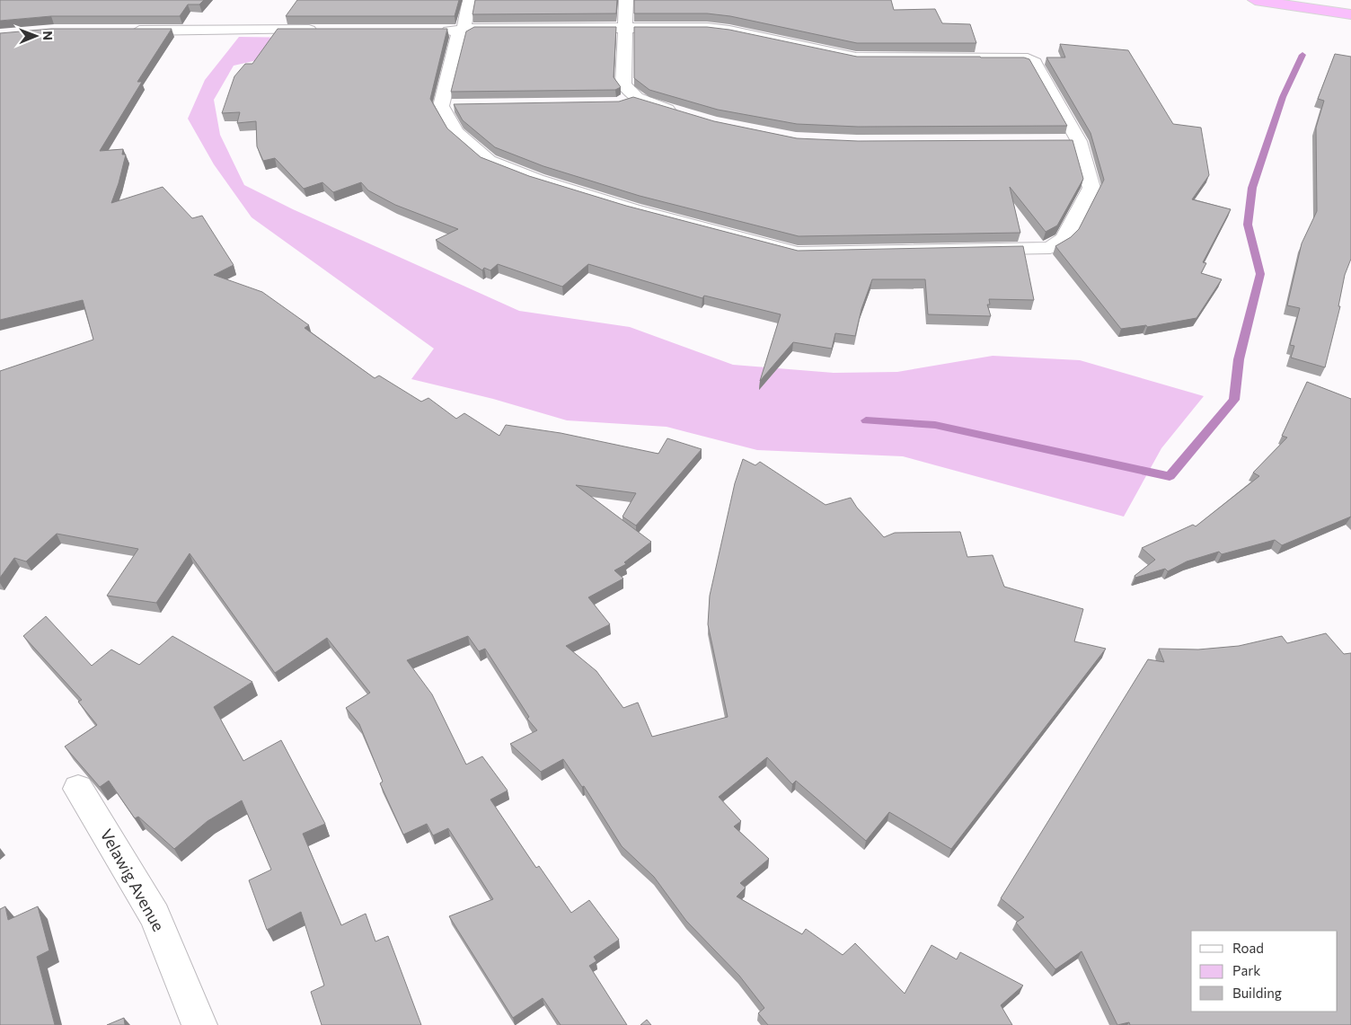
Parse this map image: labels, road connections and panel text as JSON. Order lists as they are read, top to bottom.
{
  "streets": {
    "street": ["Velawig Avenue"]
  },
  "legend": ["Road", "Park", "Building"],
  "north": "right"
}
